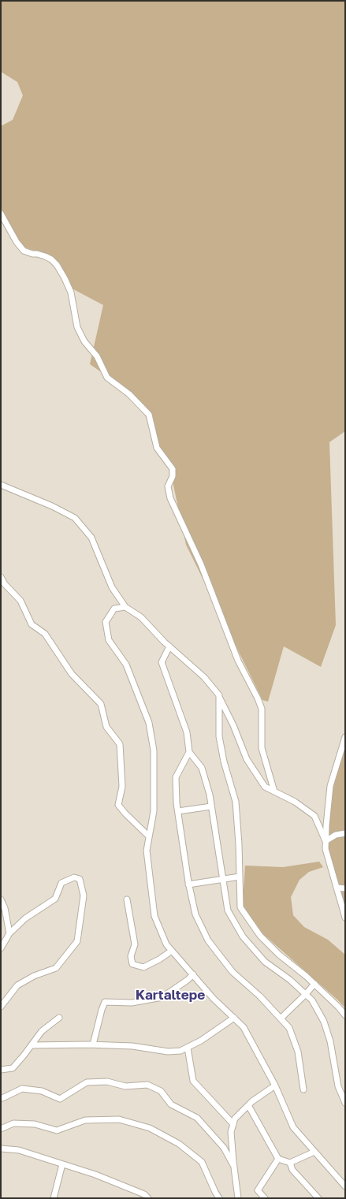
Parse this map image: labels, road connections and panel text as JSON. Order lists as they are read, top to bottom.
{
  "districts": ["Kartaltepe"]
}
